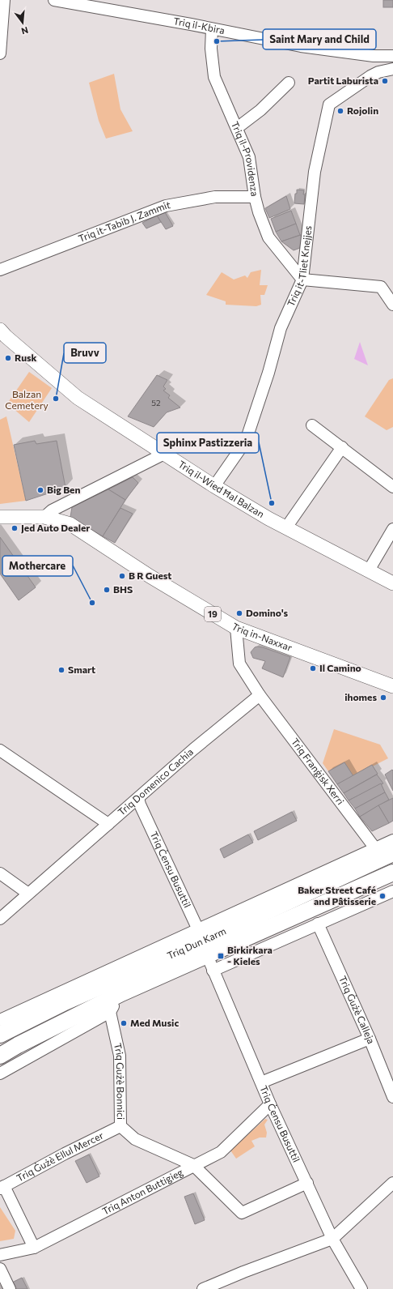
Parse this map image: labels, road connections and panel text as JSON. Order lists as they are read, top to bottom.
{
  "streets": {
    "highway": ["Triq Dun Karm"],
    "main road": ["Triq il-Wied Ħal Balzan", "19", "Triq in-Naxxar"],
    "street": [
      "Triq il-Kbira",
      "Triq il-Providenza",
      "Triq it-Tabib J. Zammit",
      "Triq it-Tliet Knejjes",
      "Triq Franġisk Xerri",
      "Triq Domenico Cachia",
      "Triq Ċensu Busuttil",
      "Triq Ġużè Calleja",
      "Triq Gużè Bonnici",
      "Triq Ġużè Ellul Mercer",
      "Triq Anton Buttigieg"
    ]
  },
  "crossings": [
    ["Triq il-Kbira", "Triq il-Providenza"],
    ["Triq il-Kbira", "Triq it-Tliet Knejjes"],
    ["Triq il-Providenza", "Triq it-Tabib J. Zammit"],
    ["Triq il-Providenza", "Triq it-Tliet Knejjes"],
    ["Triq it-Tliet Knejjes", "Triq il-Wied Ħal Balzan"],
    ["Triq Franġisk Xerri", "Triq Domenico Cachia"],
    ["Triq Franġisk Xerri", "Triq Dun Karm"],
    ["Triq Domenico Cachia", "Triq Ċensu Busuttil"],
    ["Triq Ċensu Busuttil", "Triq Dun Karm"],
    ["Triq Ċensu Busuttil", "Triq Anton Buttigieg"],
    ["Triq Gużè Bonnici", "Triq Ġużè Ellul Mercer"],
    ["Triq Gużè Bonnici", "Triq Anton Buttigieg"]
  ],
  "parks": ["Balzan Cemetery"],
  "places": {
    "other": [
      "Saint Mary and Child",
      "Partit Laburista",
      "Rojolin",
      "Rusk",
      "Bruvv",
      "Big Ben",
      "Sphinx Pastizzeria",
      "Jed Auto Dealer",
      "B R Guest",
      "BHS",
      "Mothercare",
      "Domino's",
      "Il Camino",
      "Smart",
      "ihomes",
      "Baker Street Café and Pâtisserie",
      "Med Music"
    ],
    "transit": ["Birkirkara - Kieles"]
  },
  "house_numbers": ["52"],
  "north": "bottom"
}
